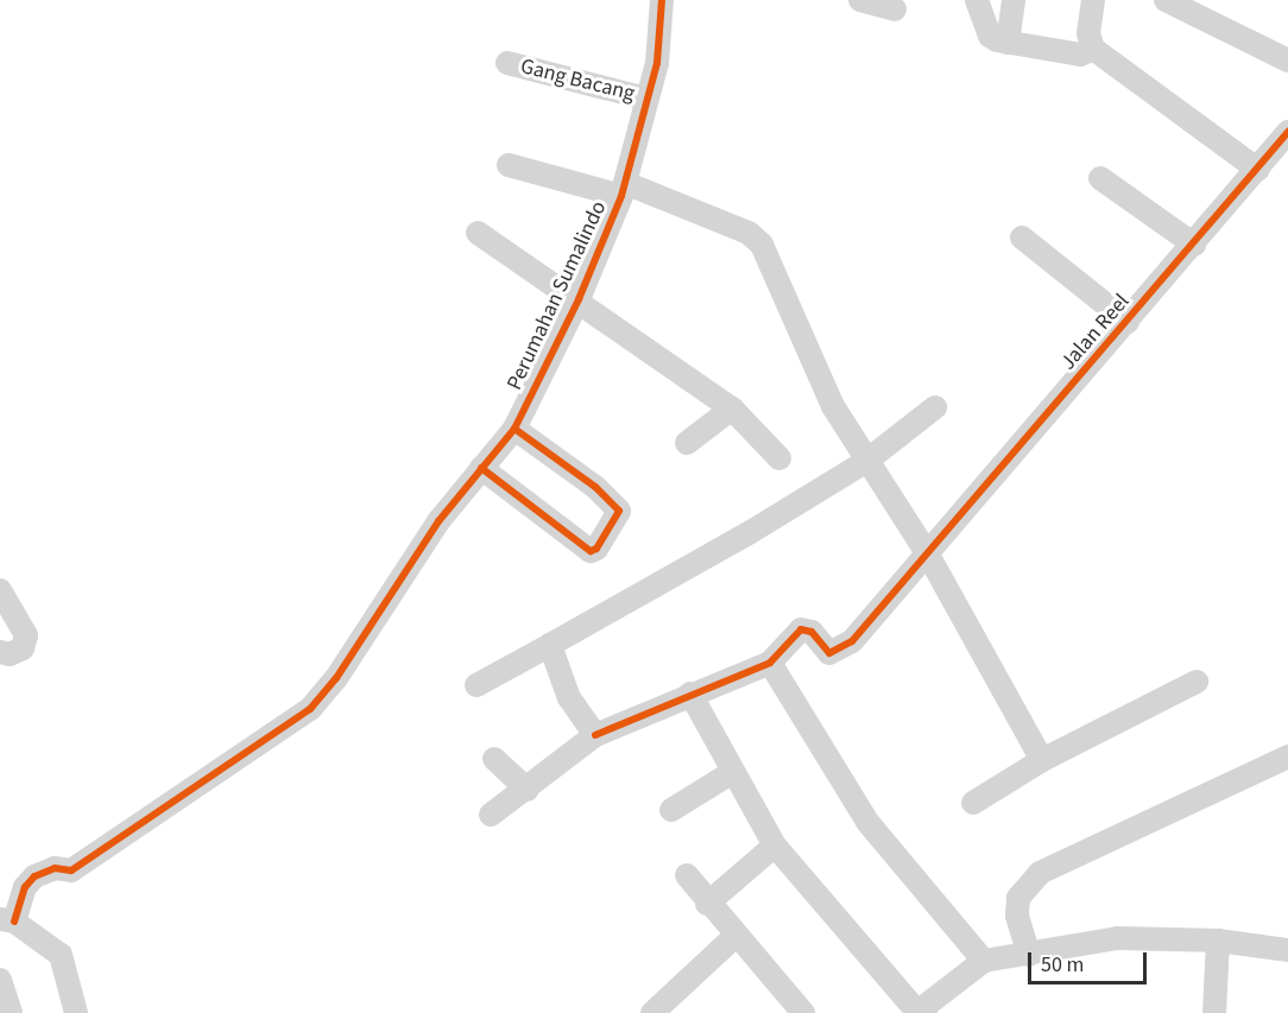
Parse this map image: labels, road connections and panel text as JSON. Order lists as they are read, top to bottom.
{
  "streets": {
    "street": ["Gang Bacang", "Perumahan Sumalindo", "Jalan Reel"]
  },
  "crossings": [
    ["Gang Bacang", "Perumahan Sumalindo"]
  ],
  "scale_bar": "50 m"
}
